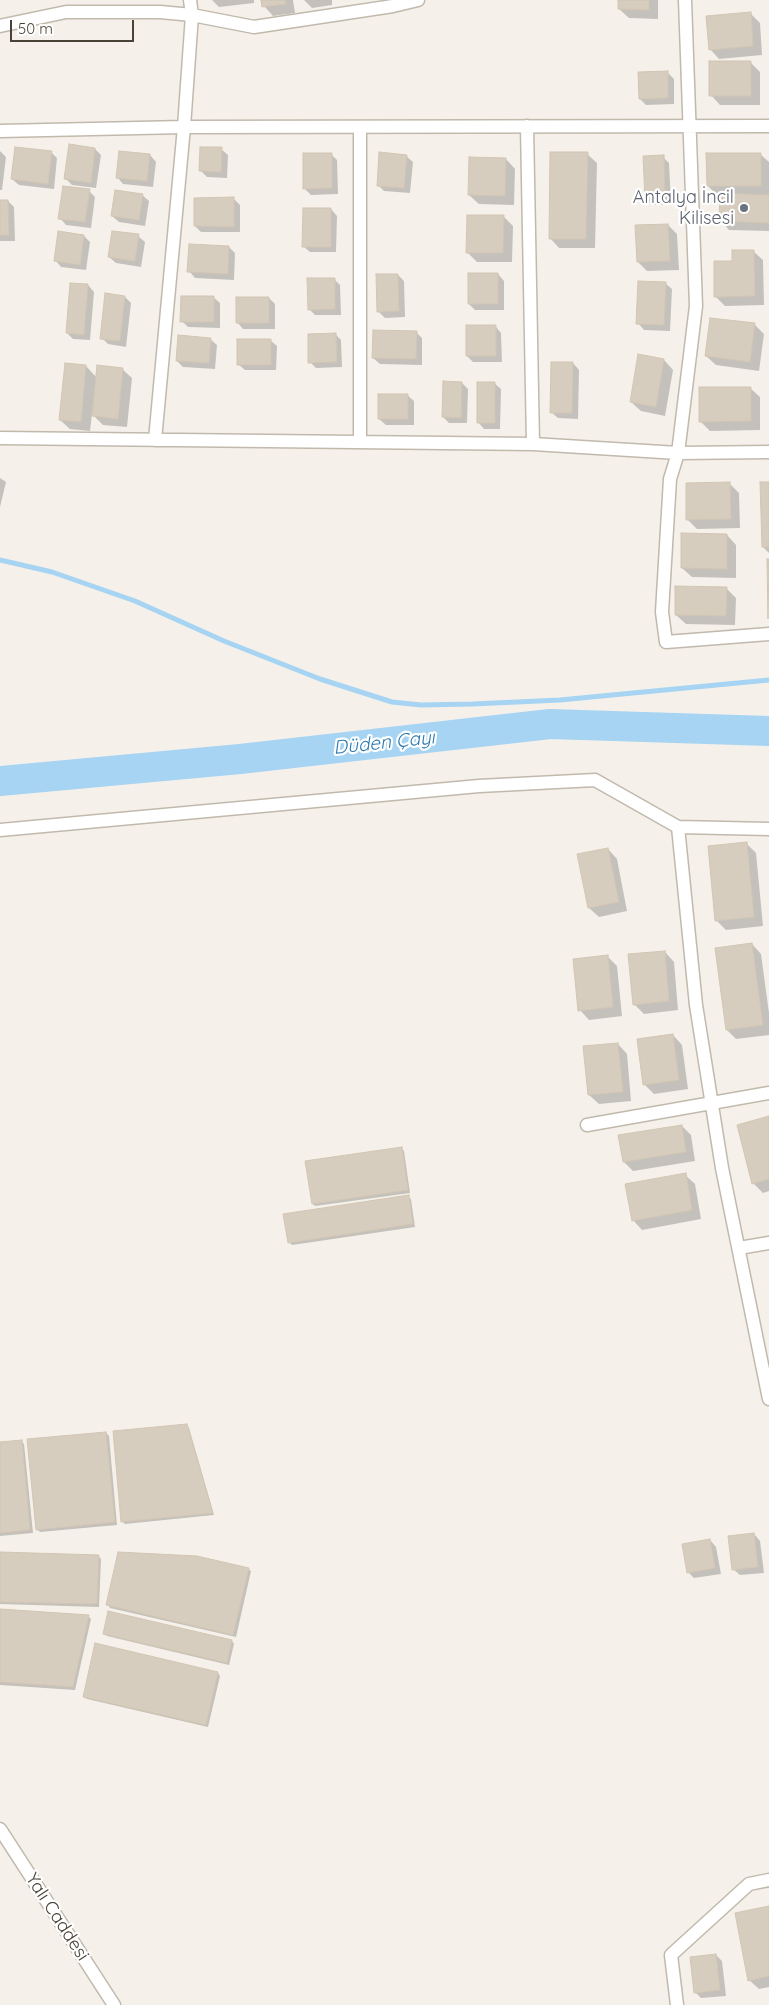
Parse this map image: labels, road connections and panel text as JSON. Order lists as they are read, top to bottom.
{
  "streets": {
    "street": ["Yalı Caddesi"]
  },
  "water": ["Düden Çayı"],
  "places": ["Antalya İncil Kilisesi"],
  "scale_bar": "50 m"
}
